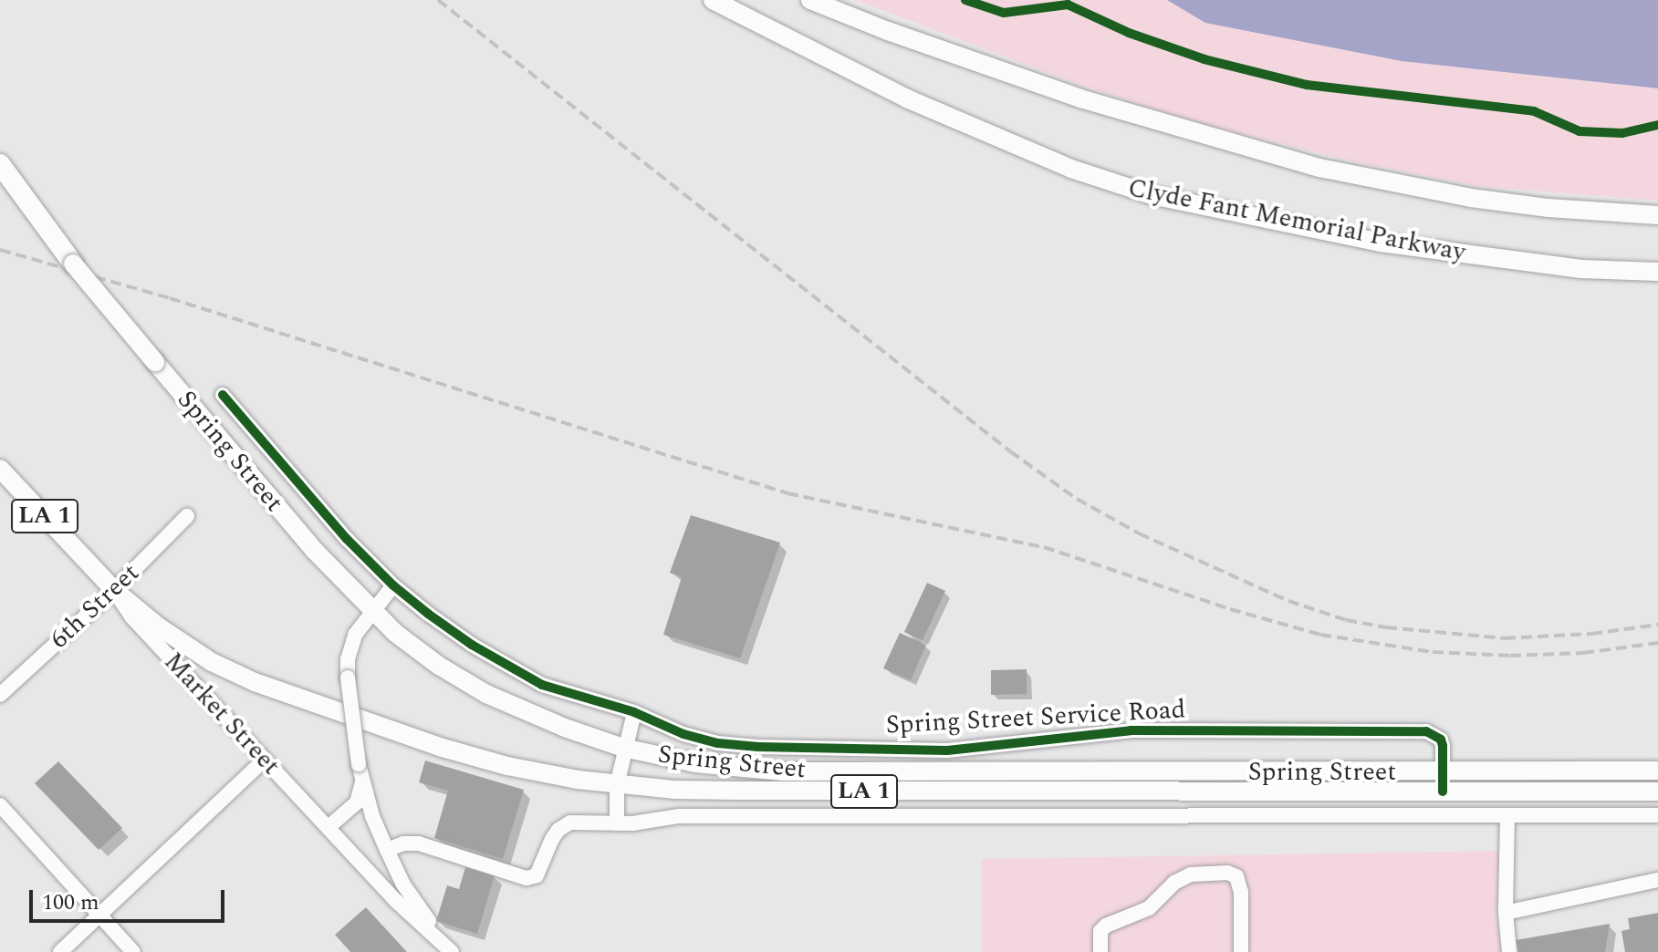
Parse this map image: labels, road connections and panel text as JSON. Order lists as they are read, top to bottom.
{
  "streets": {
    "main road": [
      "Clyde Fant Memorial Parkway",
      "Spring Street",
      "LA 1",
      "Market Street"
    ],
    "street": ["6th Street", "Spring Street Service Road"]
  },
  "crossings": [
    ["Spring Street", "6th Street"],
    ["Spring Street", "Market Street"],
    ["Spring Street", "Spring Street Service Road"],
    ["6th Street", "Market Street"]
  ],
  "scale_bar": "100 m"
}
